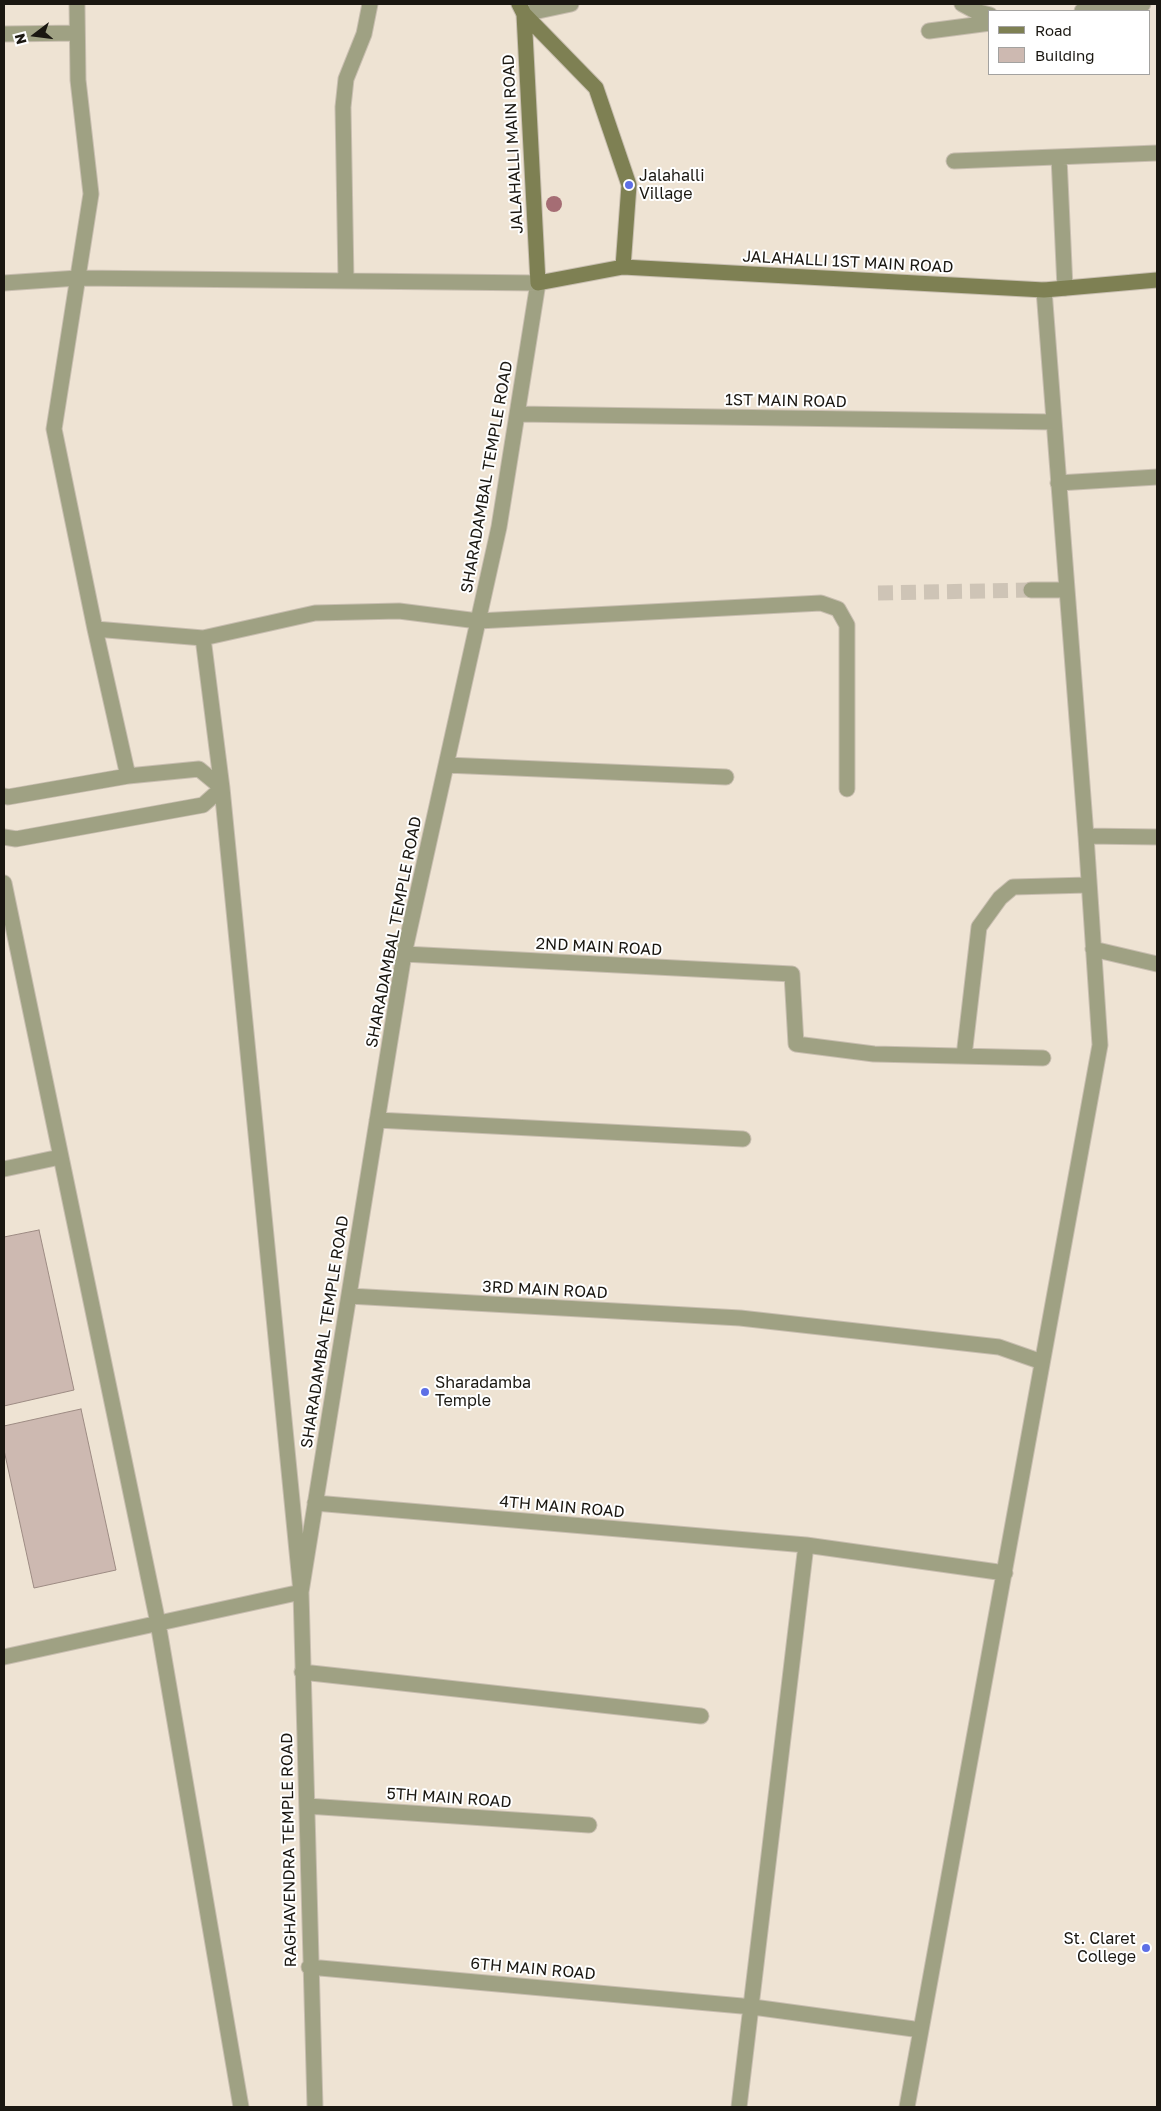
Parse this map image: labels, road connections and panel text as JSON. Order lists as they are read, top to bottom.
{
  "streets": {
    "street": [
      "JALAHALLI MAIN ROAD",
      "JALAHALLI 1ST MAIN ROAD",
      "1ST MAIN ROAD",
      "SHARADAMBAL TEMPLE ROAD",
      "2ND MAIN ROAD",
      "3RD MAIN ROAD",
      "4TH MAIN ROAD",
      "5TH MAIN ROAD",
      "RAGHAVENDRA TEMPLE ROAD",
      "6TH MAIN ROAD"
    ]
  },
  "crossings": [
    ["JALAHALLI MAIN ROAD", "JALAHALLI 1ST MAIN ROAD"],
    ["JALAHALLI MAIN ROAD", "SHARADAMBAL TEMPLE ROAD"],
    ["JALAHALLI 1ST MAIN ROAD", "SHARADAMBAL TEMPLE ROAD"],
    ["1ST MAIN ROAD", "SHARADAMBAL TEMPLE ROAD"],
    ["SHARADAMBAL TEMPLE ROAD", "2ND MAIN ROAD"],
    ["SHARADAMBAL TEMPLE ROAD", "3RD MAIN ROAD"],
    ["SHARADAMBAL TEMPLE ROAD", "4TH MAIN ROAD"],
    ["SHARADAMBAL TEMPLE ROAD", "RAGHAVENDRA TEMPLE ROAD"],
    ["5TH MAIN ROAD", "RAGHAVENDRA TEMPLE ROAD"],
    ["RAGHAVENDRA TEMPLE ROAD", "6TH MAIN ROAD"]
  ],
  "places": ["Jalahalli Village", "Sharadamba Temple", "St. Claret College"],
  "legend": ["Road", "Building"],
  "north": "left"
}
